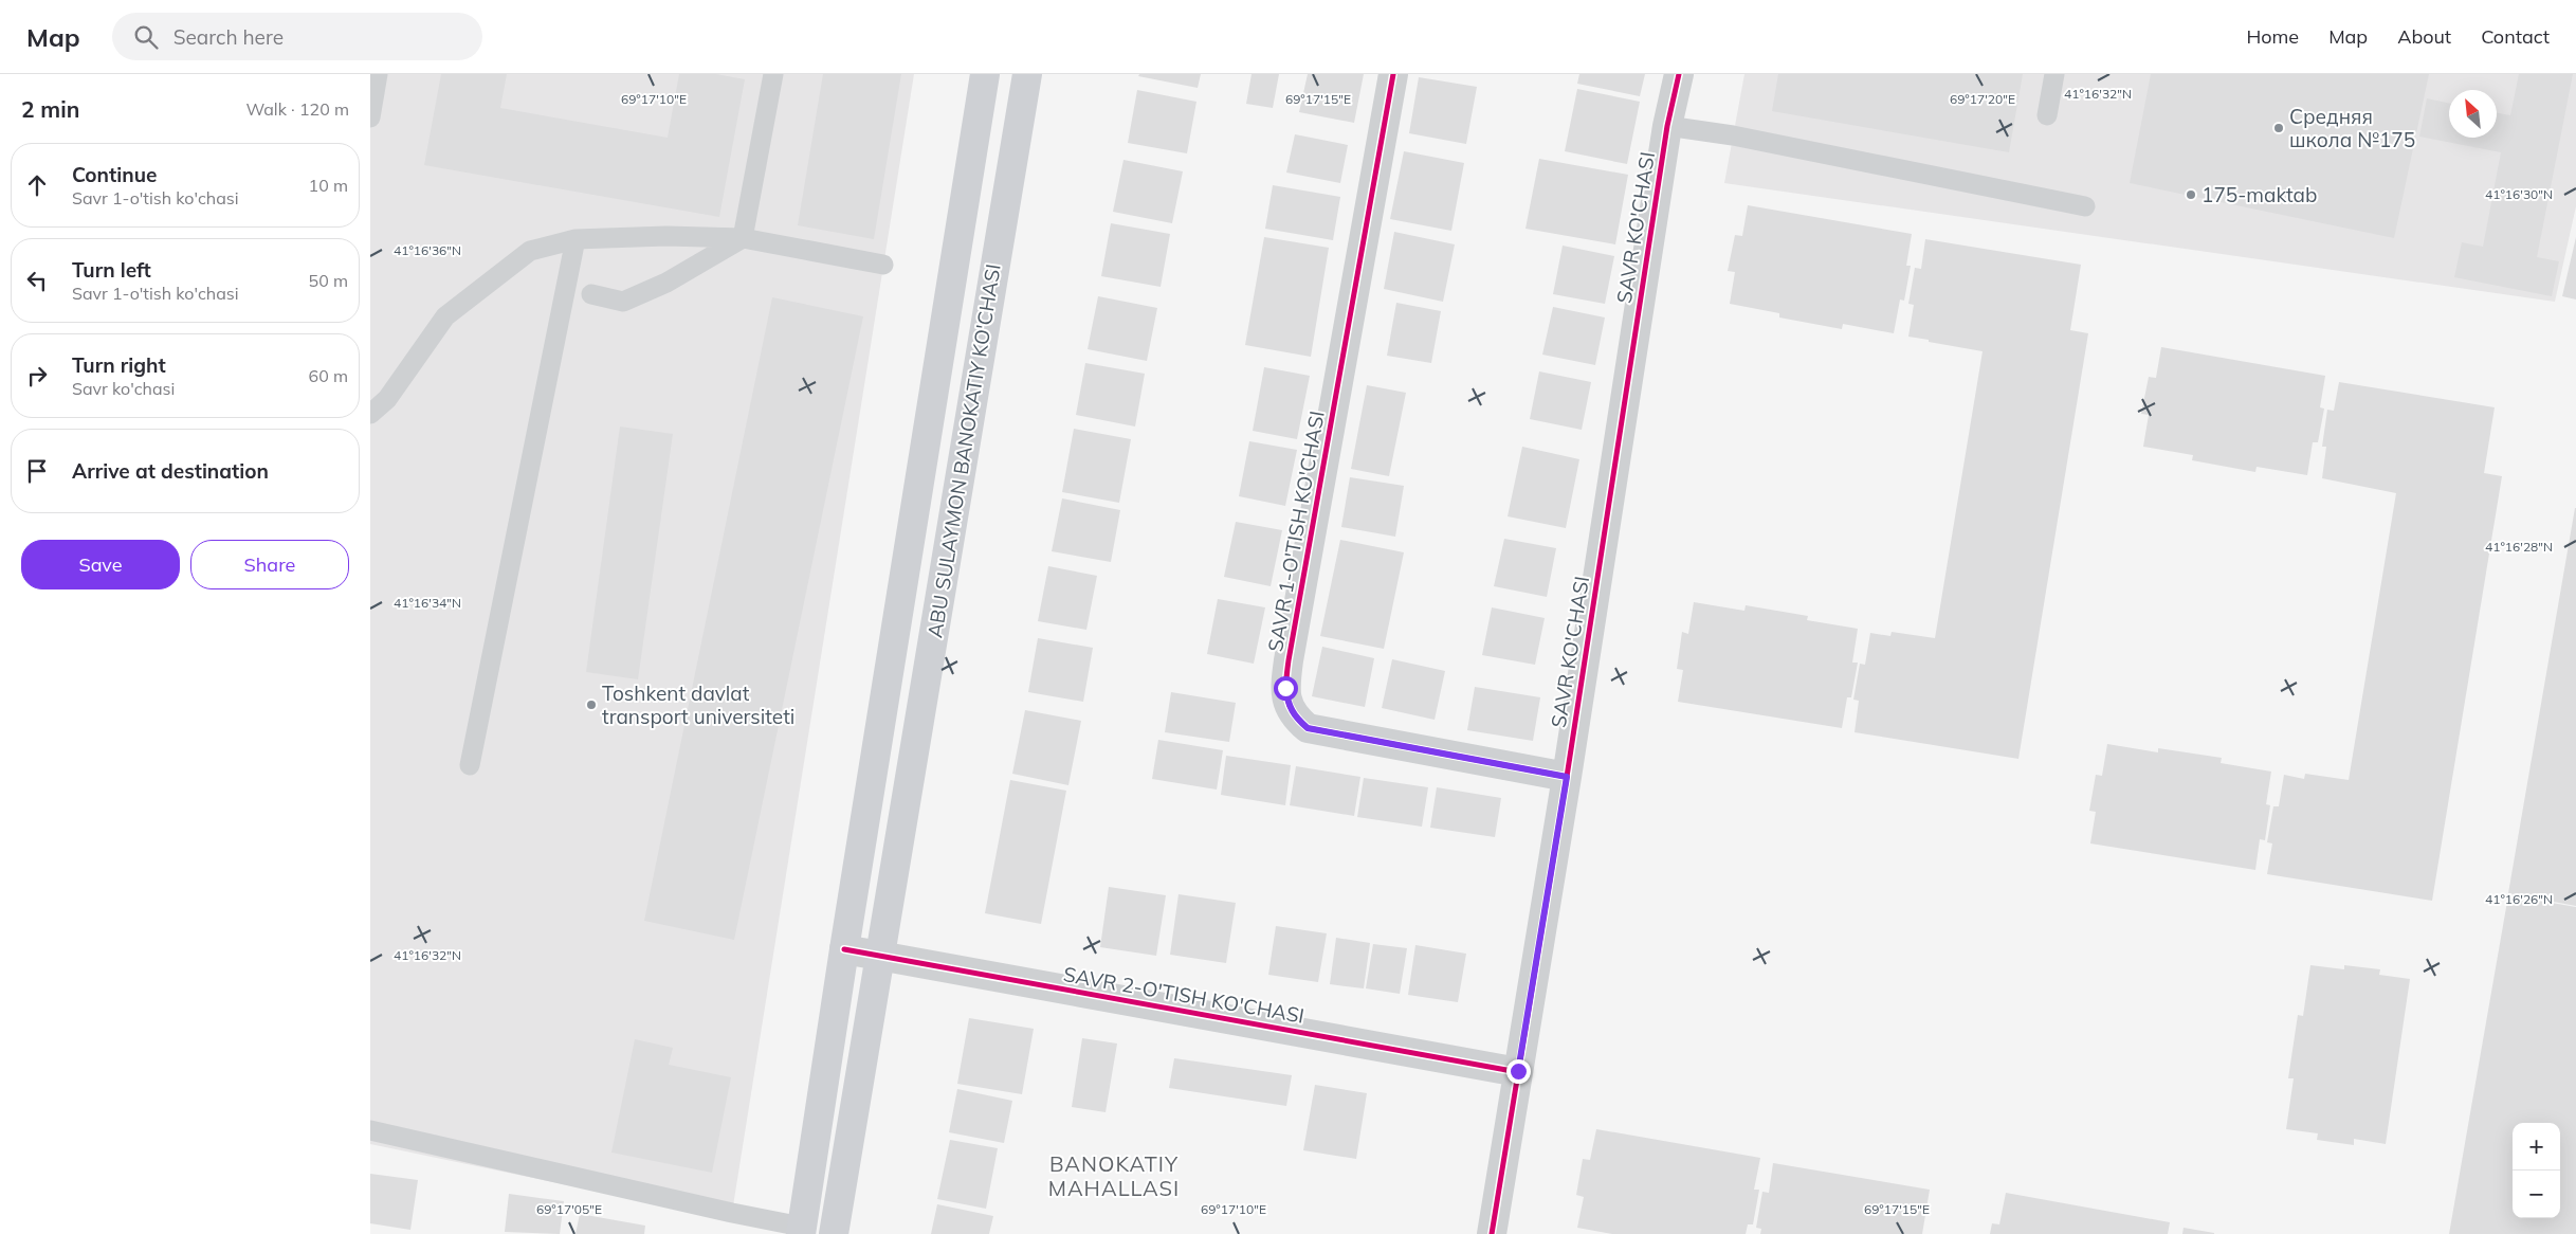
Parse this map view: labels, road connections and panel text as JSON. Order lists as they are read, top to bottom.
{
  "streets": {
    "main road": ["ABU SULAYMON BANOKATIY KO'CHASI"],
    "street": ["SAVR KO'CHASI", "SAVR 1-O'TISH KO'CHASI", "SAVR 2-O'TISH KO'CHASI"]
  },
  "crossings": [
    ["SAVR KO'CHASI", "SAVR 1-O'TISH KO'CHASI"],
    ["SAVR KO'CHASI", "SAVR 2-O'TISH KO'CHASI"],
    ["ABU SULAYMON BANOKATIY KO'CHASI", "SAVR 2-O'TISH KO'CHASI"]
  ],
  "districts": ["BANOKATIY MAHALLASI"],
  "places": ["Средняя школа №175", "175-maktab", "Toshkent davlat transport universiteti"],
  "north": "top left",
  "page": {
    "header": "Map",
    "search": "Search here",
    "nav": [
      "Home",
      "Map",
      "About",
      "Contact"
    ],
    "heading": ["2 min", "Walk · 120 m"],
    "list": [
      ["Continue", "Savr 1-o'tish ko'chasi", "10 m"],
      ["Turn left", "Savr 1-o'tish ko'chasi", "50 m"],
      ["Turn right", "Savr ko'chasi", "60 m"],
      "Arrive at destination"
    ],
    "buttons": ["Save", "Share"],
    "map_buttons": ["+", "−"]
  },
  "coordinates": [
    "41°16'32\"N",
    "69°17'10\"E",
    "69°17'15\"E",
    "69°17'20\"E",
    "41°16'30\"N",
    "41°16'36\"N",
    "41°16'28\"N",
    "41°16'34\"N",
    "41°16'26\"N",
    "69°17'05\"E"
  ]
}
